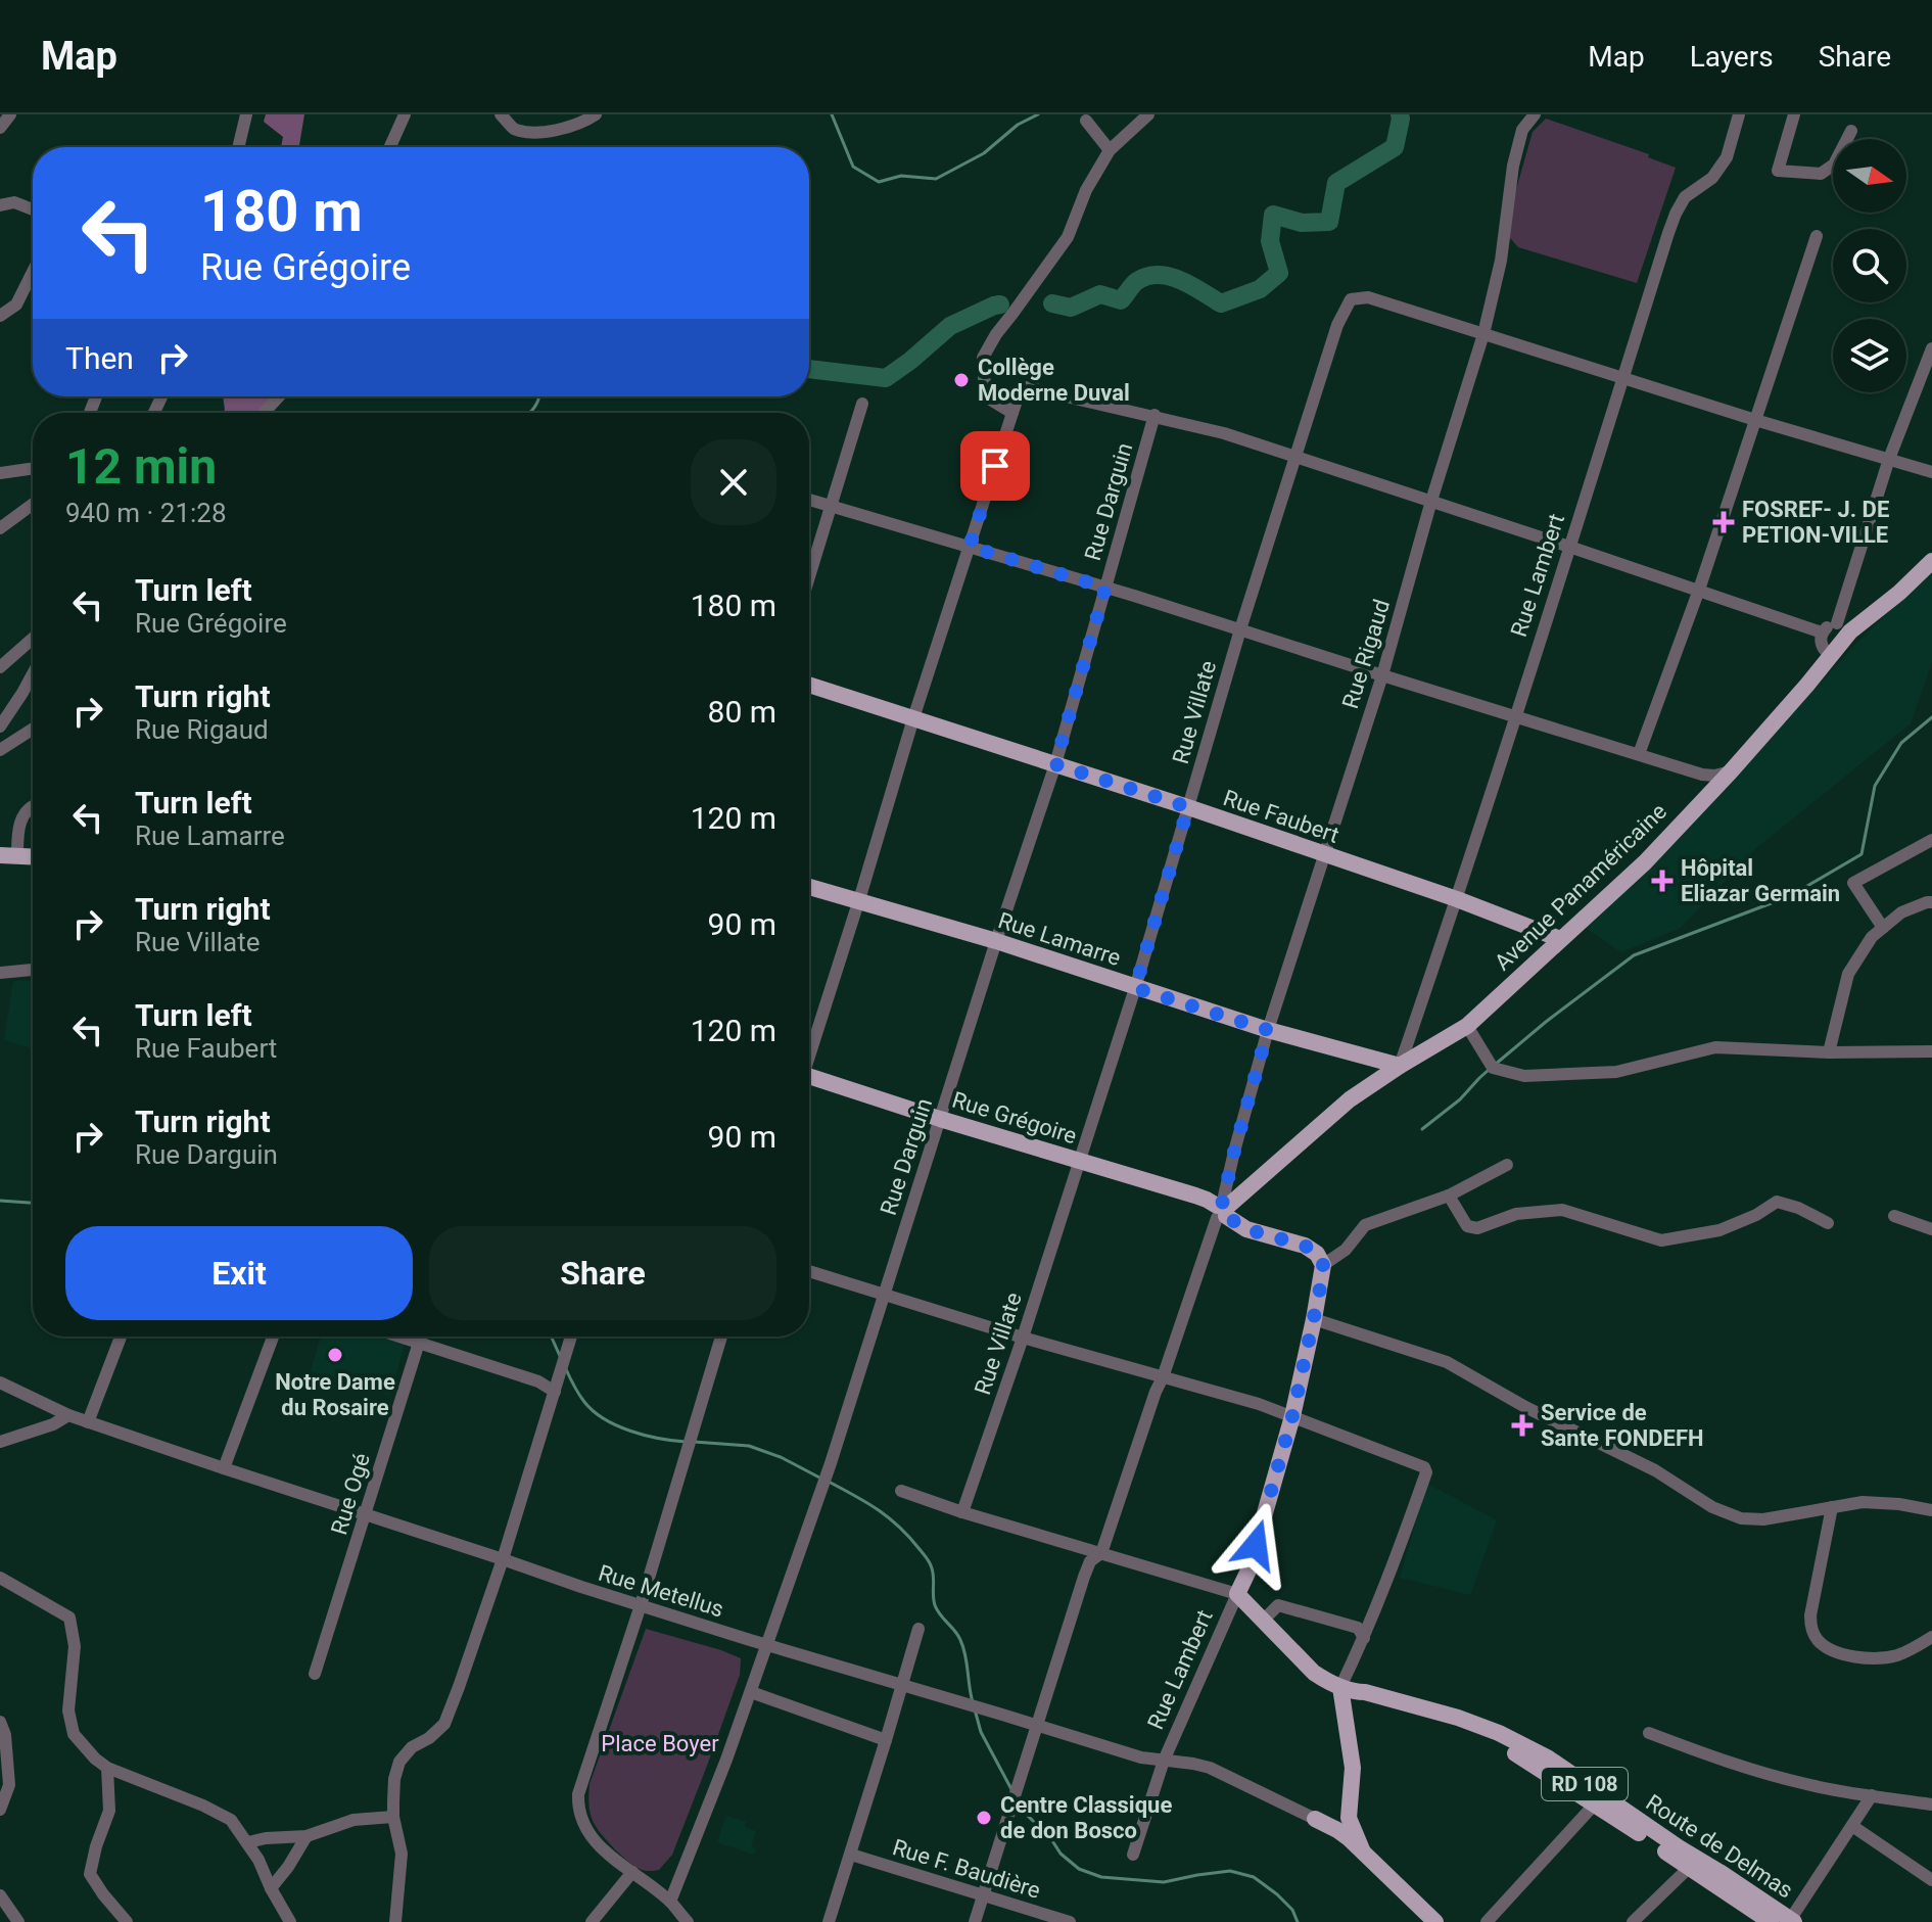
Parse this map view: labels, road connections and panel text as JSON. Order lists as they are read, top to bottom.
{
  "streets": {
    "main road": [
      "Rue Lambert",
      "Rue Faubert",
      "Avenue Panaméricaine",
      "Rue Lamarre",
      "Rue Grégoire",
      "RD 108",
      "Route de Delmas"
    ],
    "street": [
      "Rue Darguin",
      "Rue Rigaud",
      "Rue Villate",
      "Rue Ogé",
      "Rue Metellus",
      "Rue F. Baudière"
    ]
  },
  "crossings": [
    ["Rue Darguin", "Rue Faubert"],
    ["Rue Darguin", "Rue Lamarre"],
    ["Rue Darguin", "Rue Grégoire"],
    ["Rue Darguin", "Rue Metellus"],
    ["Rue Lambert", "Rue Faubert"],
    ["Rue Lambert", "Avenue Panaméricaine"],
    ["Rue Lambert", "Rue Lamarre"],
    ["Rue Lambert", "Rue Grégoire"],
    ["Rue Lambert", "Rue Metellus"],
    ["Rue Lambert", "Route de Delmas"],
    ["Rue Rigaud", "Rue Villate"],
    ["Rue Rigaud", "Rue Faubert"],
    ["Rue Rigaud", "Avenue Panaméricaine"],
    ["Rue Rigaud", "Rue Lamarre"],
    ["Rue Rigaud", "Rue Grégoire"],
    ["Rue Rigaud", "Rue Metellus"],
    ["Rue Rigaud", "Rue F. Baudière"],
    ["Rue Villate", "Rue Faubert"],
    ["Rue Villate", "Rue Lamarre"],
    ["Rue Villate", "Rue Grégoire"],
    ["Rue Faubert", "Avenue Panaméricaine"],
    ["Avenue Panaméricaine", "Rue Lamarre"],
    ["Avenue Panaméricaine", "Rue Grégoire"],
    ["Rue Ogé", "Rue Metellus"]
  ],
  "parks": ["Place Boyer"],
  "places": {
    "other": ["Collège Moderne Duval", "Notre Dame du Rosaire", "Centre Classique de don Bosco"],
    "health": ["FOSREF- J. DE PETION-VILLE", "Hôpital Eliazar Germain", "Service de Sante FONDEFH"]
  },
  "north": "right",
  "page": {
    "header": "Map",
    "nav": ["Map", "Layers", "Share"],
    "turn": ["180 m", "Rue Grégoire"],
    "then": "Then",
    "heading": ["12 min", "940 m · 21:28"],
    "list": [
      {
        "name": "Turn left",
        "note": "Rue Grégoire",
        "value": "180 m"
      },
      {
        "name": "Turn right",
        "note": "Rue Rigaud",
        "value": "80 m"
      },
      {
        "name": "Turn left",
        "note": "Rue Lamarre",
        "value": "120 m"
      },
      {
        "name": "Turn right",
        "note": "Rue Villate",
        "value": "90 m"
      },
      {
        "name": "Turn left",
        "note": "Rue Faubert",
        "value": "120 m"
      },
      {
        "name": "Turn right",
        "note": "Rue Darguin",
        "value": "90 m"
      }
    ],
    "buttons": ["Exit", "Share"]
  }
}
